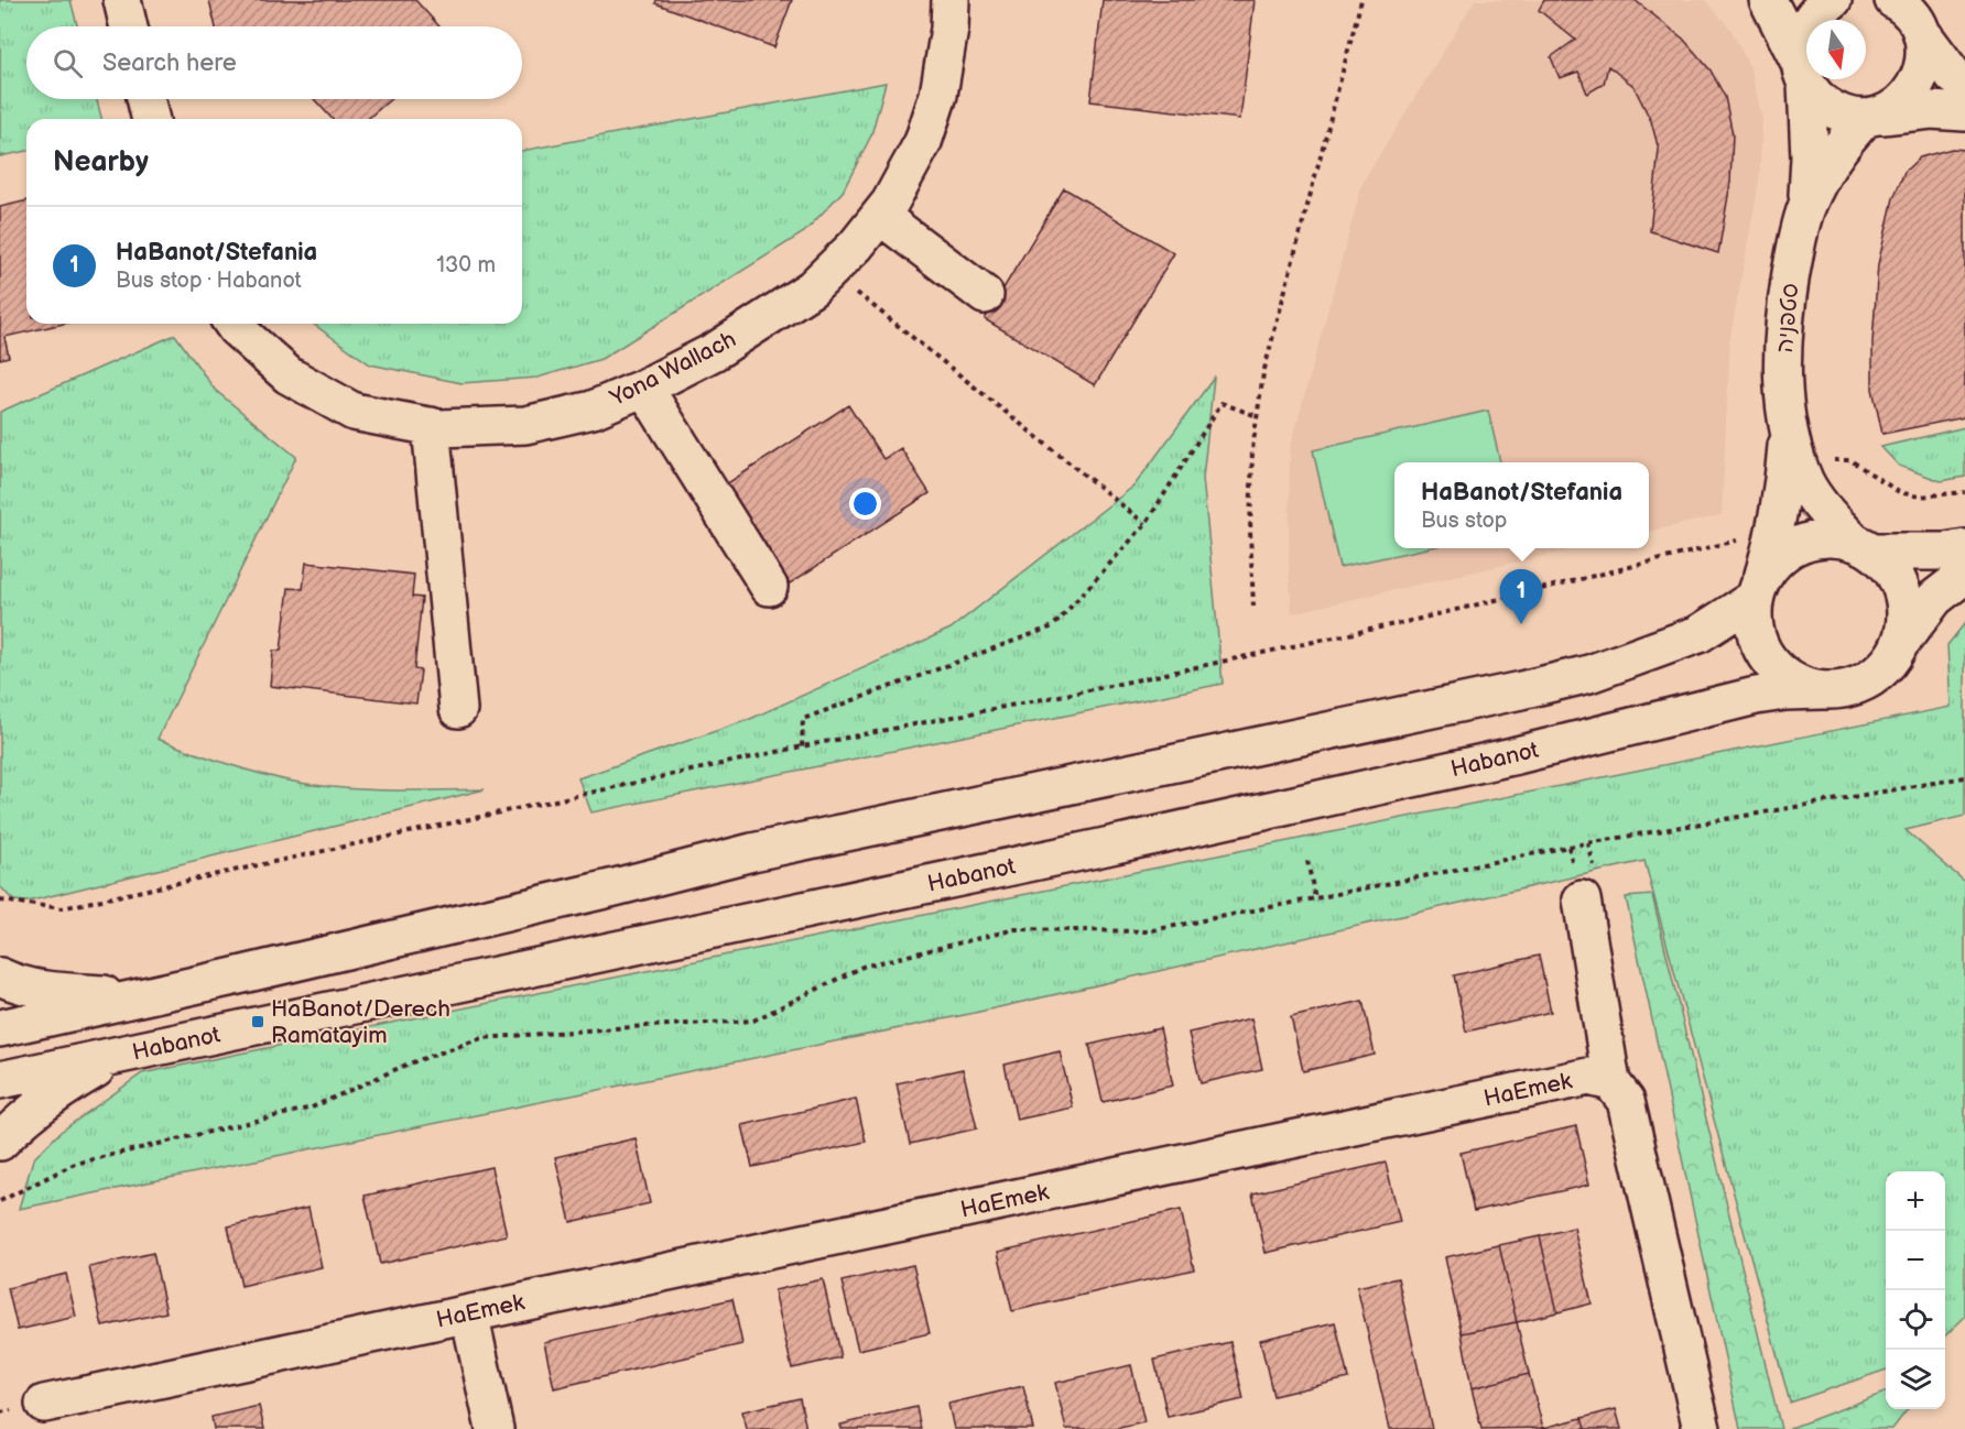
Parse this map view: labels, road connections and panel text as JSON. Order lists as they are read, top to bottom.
{
  "streets": {
    "street": [
      "סטפניה",
      "Yona Wallach",
      "Habanot",
      "HaEmek"
    ]
  },
  "crossings": [
    ["סטפניה", "Habanot"]
  ],
  "places": {
    "transit": ["HaBanot/Derech Ramatayim"]
  },
  "north": "bottom",
  "page": {
    "search": "Search here",
    "heading": "Nearby",
    "list": [
      {
        "mark": "1",
        "name": "HaBanot/Stefania",
        "note": "Bus stop · Habanot",
        "value": "130 m"
      }
    ],
    "popup": ["HaBanot/Stefania", "Bus stop"],
    "pins": "1",
    "map_buttons": ["+", "−"]
  }
}
